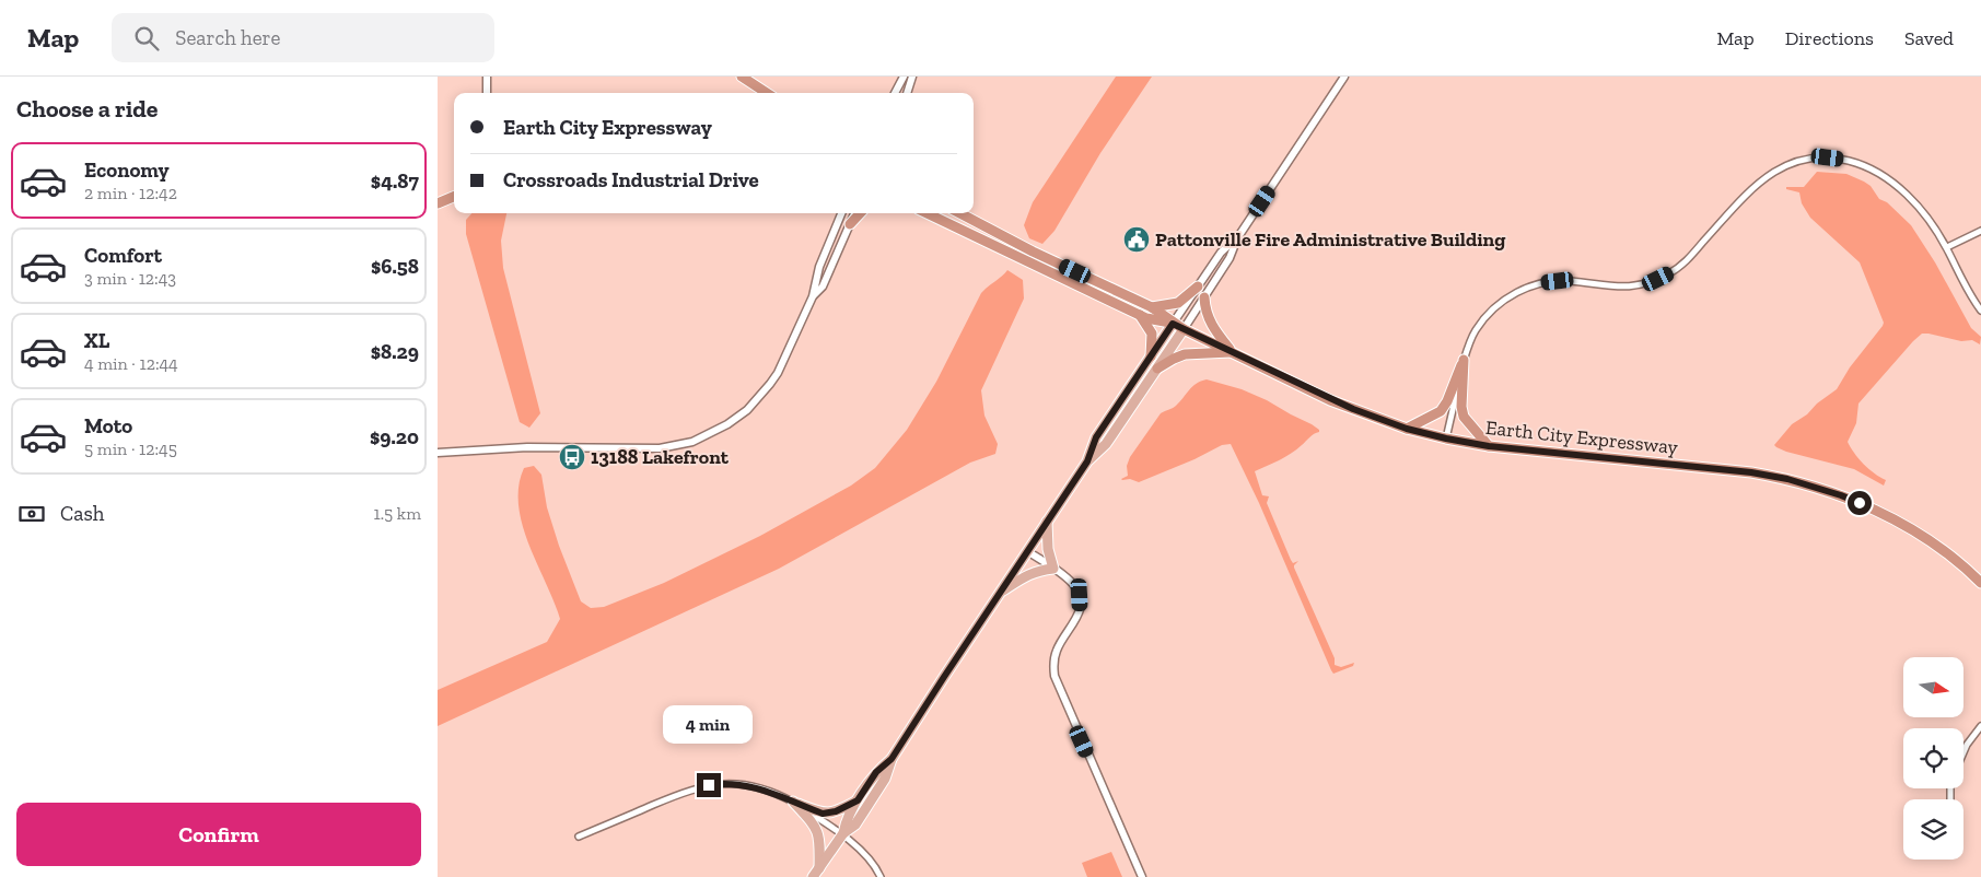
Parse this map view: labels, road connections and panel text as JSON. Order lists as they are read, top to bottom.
{
  "streets": {
    "highway": ["Earth City Expressway"]
  },
  "places": {
    "public building": ["Pattonville Fire Administrative Building"],
    "bus stop": ["13188 Lakefront"]
  },
  "north": "right",
  "page": {
    "header": "Map",
    "search": "Search here",
    "nav": ["Map", "Directions", "Saved"],
    "heading": "Choose a ride",
    "banner": ["Earth City Expressway", "Crossroads Industrial Drive"],
    "list": [
      {
        "name": "Economy",
        "note": "2 min · 12:42",
        "value": "$4.87"
      },
      {
        "name": "Comfort",
        "note": "3 min · 12:43",
        "value": "$6.58"
      },
      {
        "name": "XL",
        "note": "4 min · 12:44",
        "value": "$8.29"
      },
      {
        "name": "Moto",
        "note": "5 min · 12:45",
        "value": "$9.20"
      }
    ],
    "pay": ["Cash", "1.5 km"],
    "bubble": "4 min",
    "buttons": "Confirm"
  }
}
